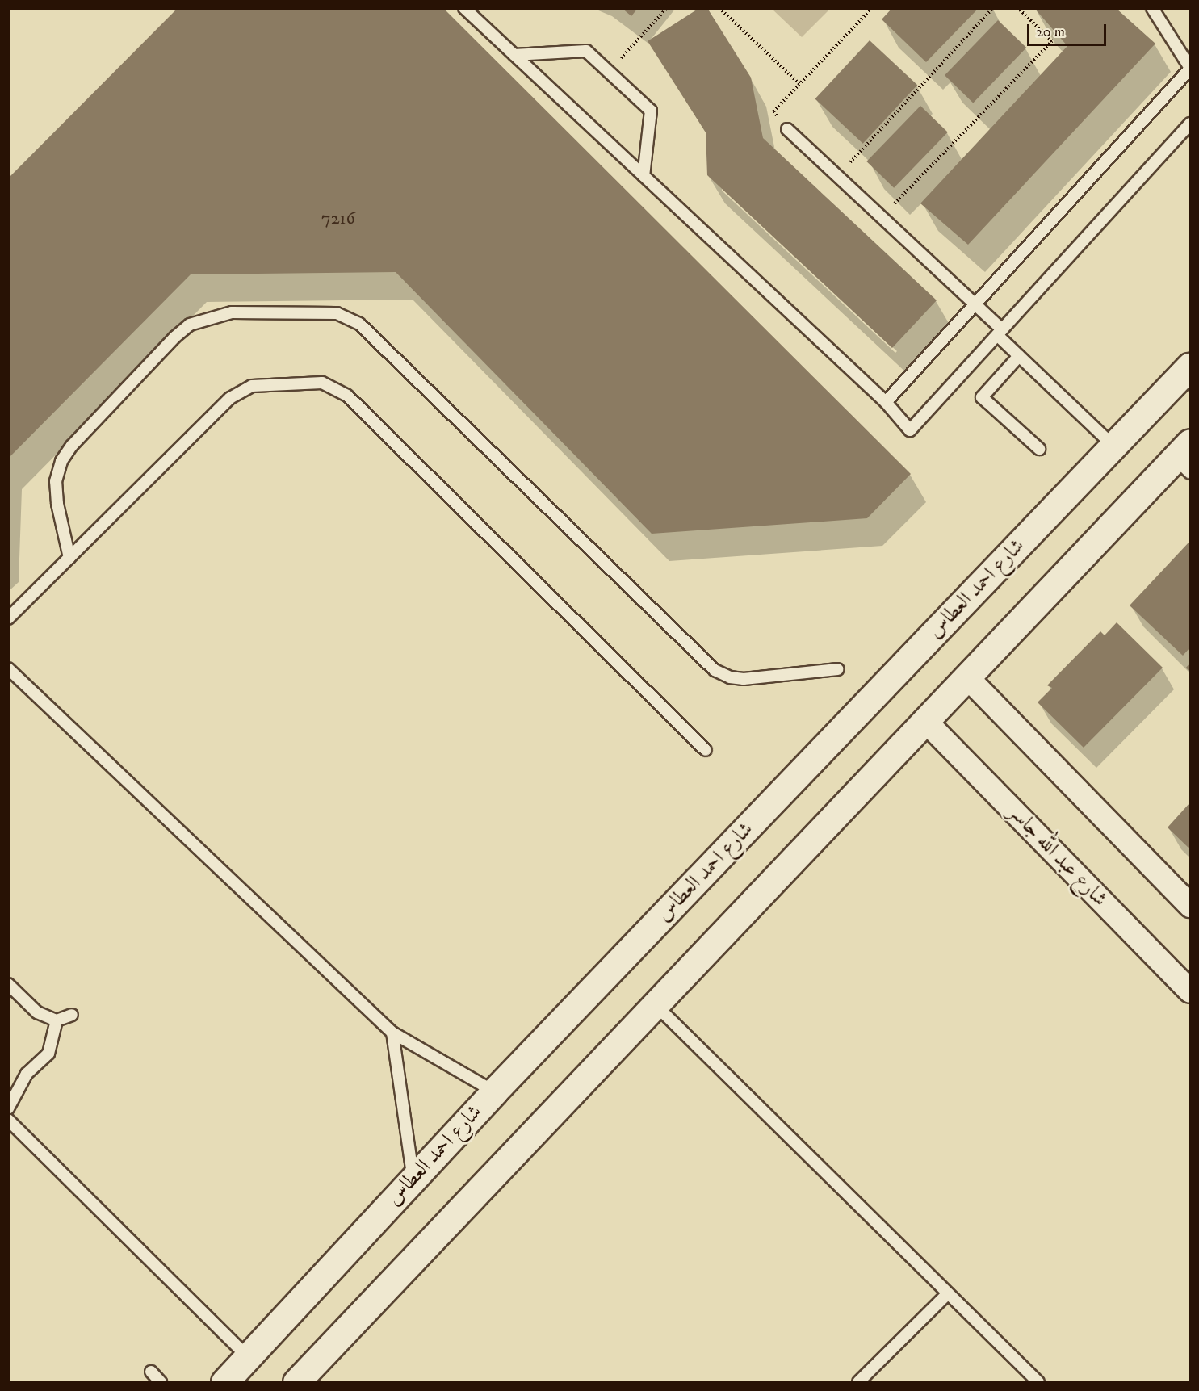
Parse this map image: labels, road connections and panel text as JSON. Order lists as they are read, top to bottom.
{
  "streets": {
    "street": ["شارع احمد العطاس", "شارع عبد الله جاسر"]
  },
  "house_numbers": ["7216"],
  "scale_bar": "20 m"
}
